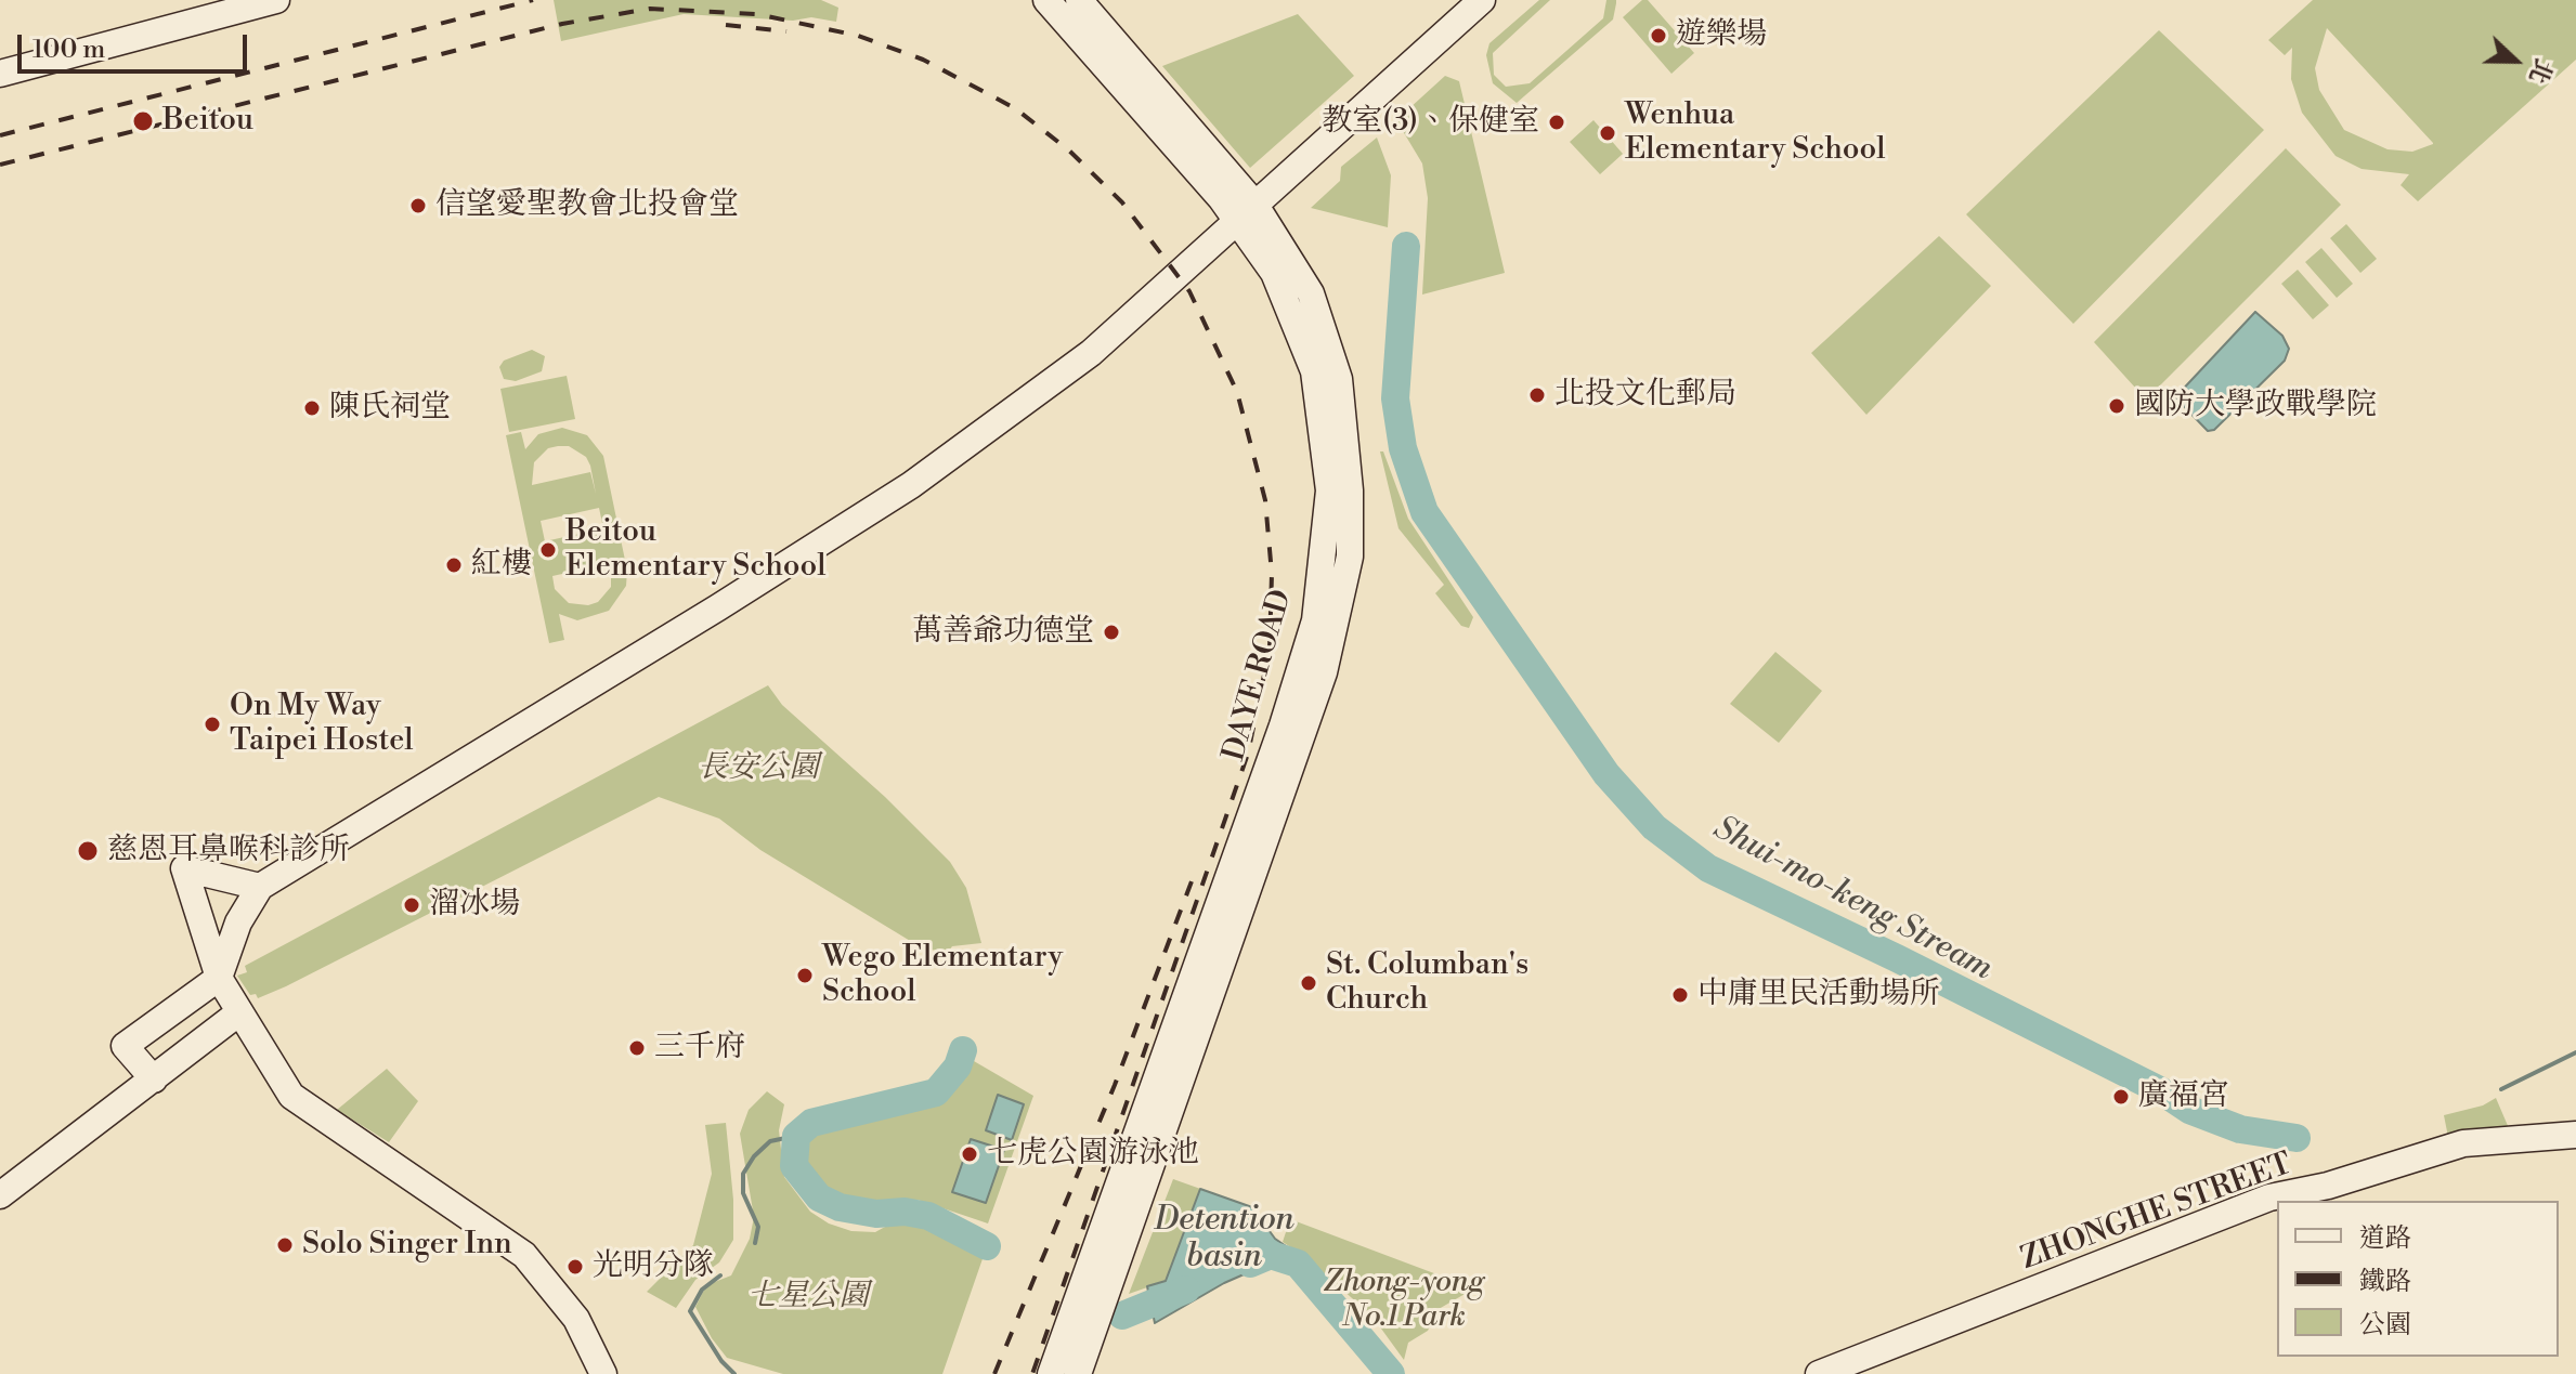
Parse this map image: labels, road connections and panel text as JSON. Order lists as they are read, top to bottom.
{
  "streets": {
    "street": ["DAYE ROAD", "ZHONGHE STREET"]
  },
  "water": ["Shui-mo-keng Stream", "Detention basin"],
  "parks": ["長安公園", "Zhong-yong No.1 Park", "七星公園"],
  "places": [
    "遊樂場",
    "Beitou",
    "教室(3)、保健室",
    "Wenhua Elementary School",
    "信望愛聖教會北投會堂",
    "北投文化郵局",
    "國防大學政戰學院",
    "陳氏祠堂",
    "Beitou Elementary School",
    "紅樓",
    "萬善爺功德堂",
    "On My Way Taipei Hostel",
    "慈恩耳鼻喉科診所",
    "溜冰場",
    "Wego Elementary School",
    "St. Columban's Church",
    "中庸里民活動場所",
    "三千府",
    "廣福宮",
    "七虎公園游泳池",
    "Solo Singer Inn",
    "光明分隊"
  ],
  "legend": ["道路", "鐵路", "公園"],
  "scale_bar": "100 m",
  "north": "right"
}
